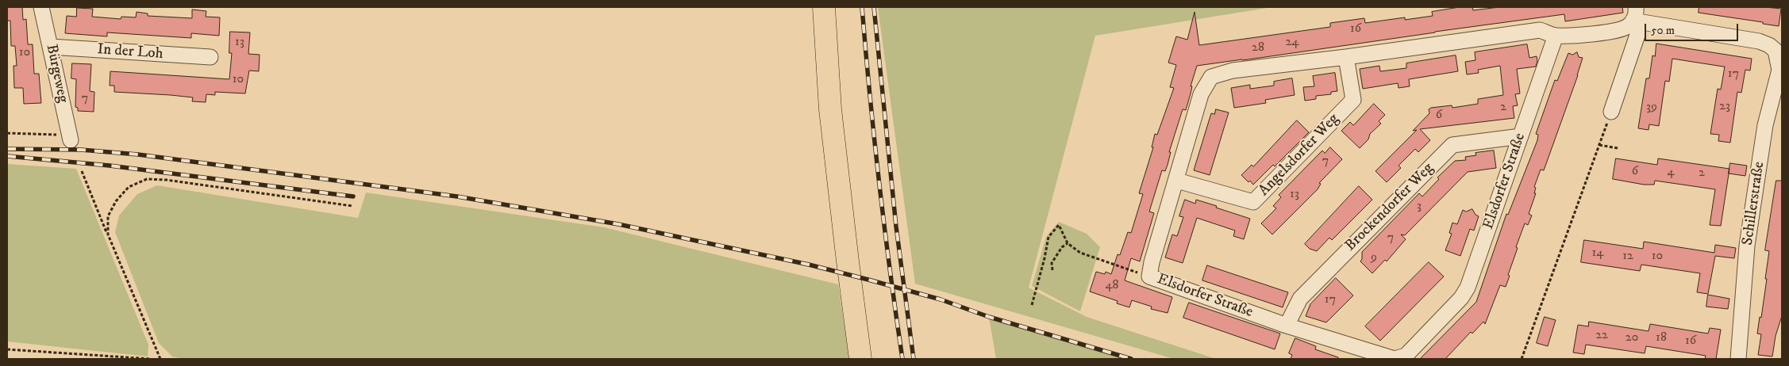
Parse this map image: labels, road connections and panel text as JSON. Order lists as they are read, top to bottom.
{
  "streets": {
    "street": [
      "In der Loh",
      "Bürgeweg",
      "Angelsdorfer Weg",
      "Elsdorfer Straße",
      "Schillerstraße",
      "Brockendorfer Weg"
    ]
  },
  "crossings": [
    ["In der Loh", "Bürgeweg"],
    ["Angelsdorfer Weg", "Elsdorfer Straße"],
    ["Elsdorfer Straße", "Brockendorfer Weg"]
  ],
  "house_numbers": [
    "16",
    "13",
    "24",
    "28",
    "10",
    "17",
    "10",
    "7",
    "23",
    "2",
    "39",
    "6",
    "7",
    "6",
    "4",
    "2",
    "13",
    "3",
    "7",
    "14",
    "12",
    "10",
    "9",
    "48",
    "17",
    "22",
    "20",
    "18",
    "16"
  ],
  "scale_bar": "50 m"
}
